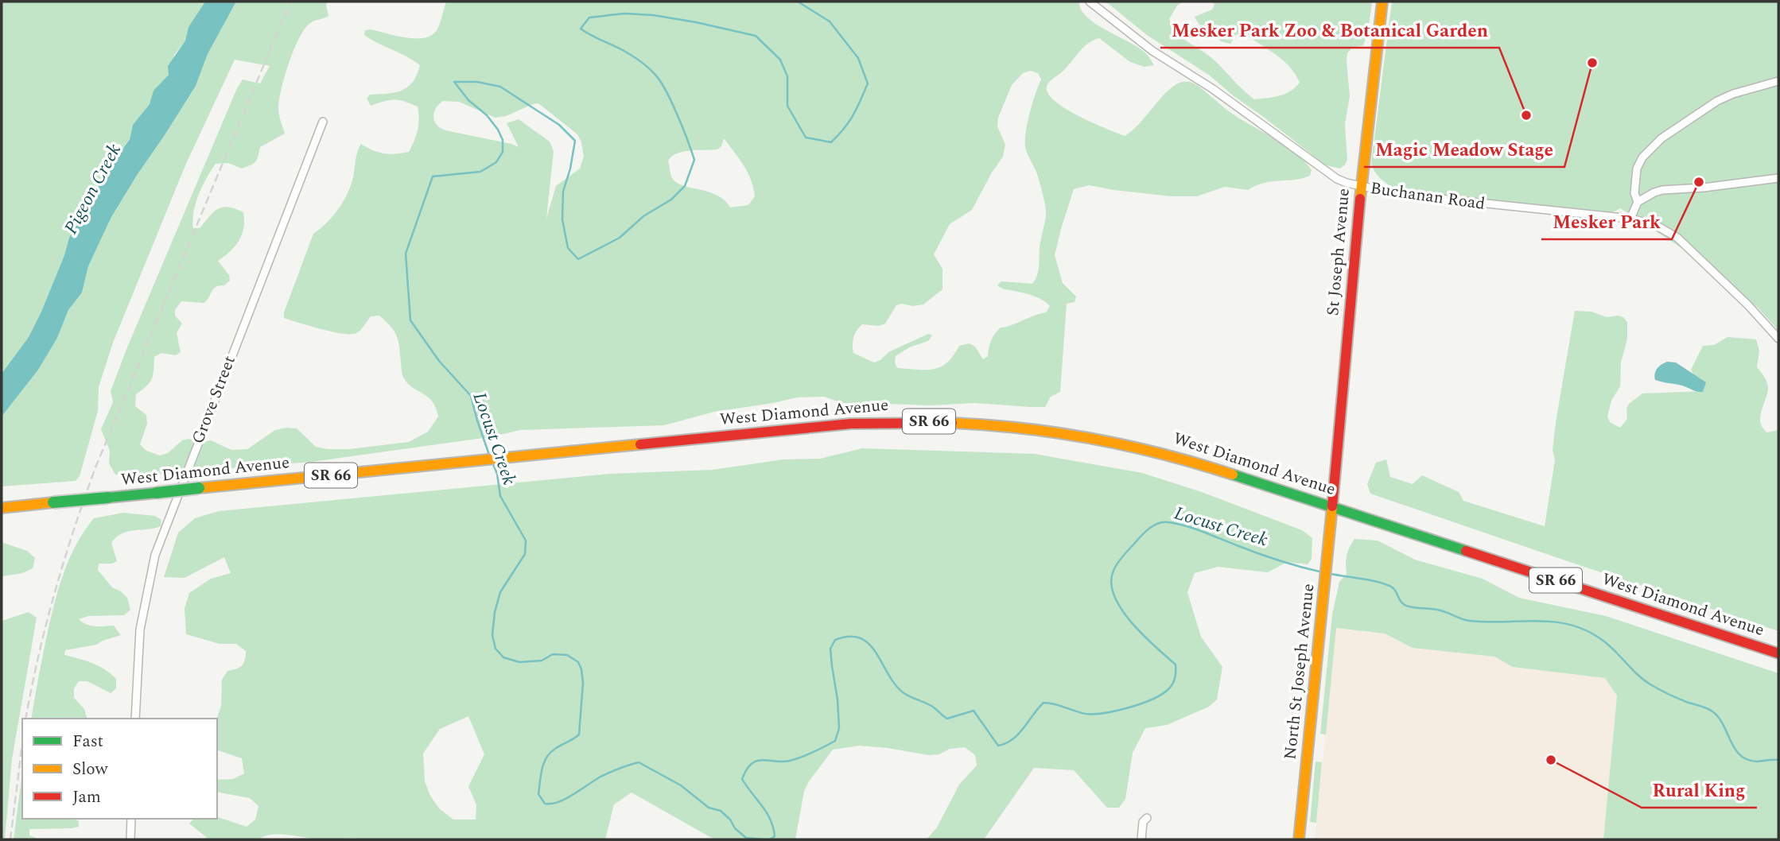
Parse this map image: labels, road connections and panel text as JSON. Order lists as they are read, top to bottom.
{
  "streets": {
    "main road": [
      "St Joseph Avenue",
      "West Diamond Avenue",
      "SR 66",
      "North St Joseph Avenue"
    ],
    "street": ["Buchanan Road", "Grove Street"]
  },
  "crossings": [
    ["Buchanan Road", "St Joseph Avenue"],
    ["St Joseph Avenue", "West Diamond Avenue"],
    ["St Joseph Avenue", "North St Joseph Avenue"],
    ["West Diamond Avenue", "North St Joseph Avenue"]
  ],
  "water": ["Pigeon Creek", "Locust Creek"],
  "places": [
    "Magic Meadow Stage",
    "Mesker Park Zoo & Botanical Garden",
    "Mesker Park",
    "Rural King"
  ],
  "legend": ["Fast", "Slow", "Jam"]
}
